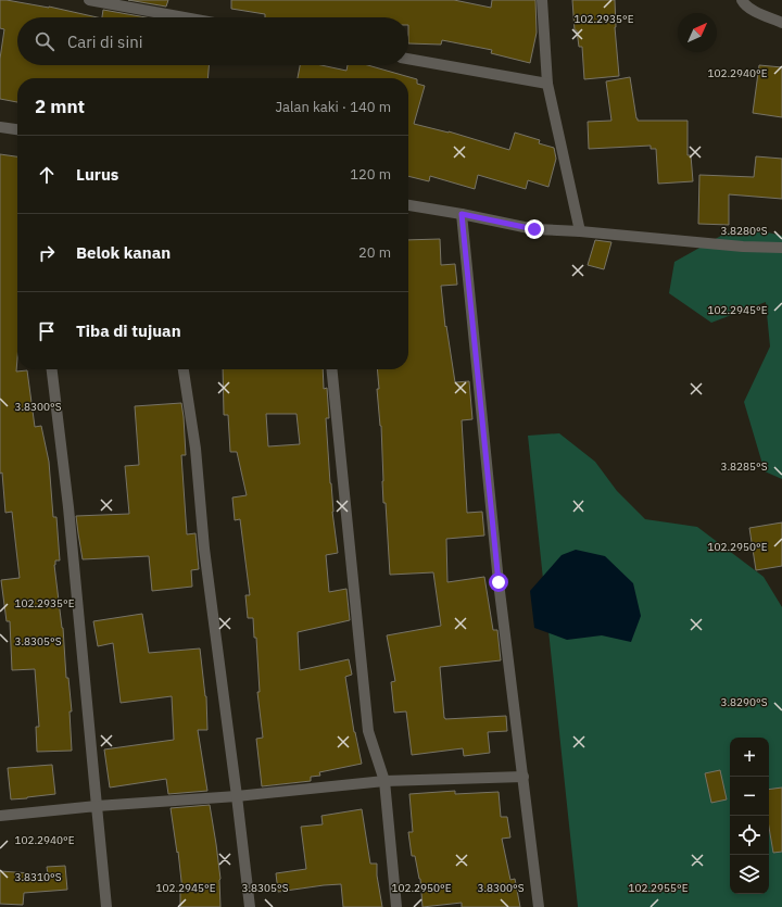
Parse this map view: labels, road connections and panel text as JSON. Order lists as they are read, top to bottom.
{
  "north": "top right",
  "page": {
    "search": "Cari di sini",
    "heading": ["2 mnt", "Jalan kaki · 140 m"],
    "list": [
      ["Lurus", "120 m"],
      ["Belok kanan", "20 m"],
      "Tiba di tujuan"
    ],
    "map_buttons": ["+", "−"]
  },
  "coordinates": [
    "102.2935°E",
    "102.2940°E",
    "3.8280°S",
    "102.2945°E",
    "3.8300°S",
    "3.8285°S",
    "102.2950°E",
    "3.8305°S",
    "3.8290°S",
    "3.8310°S",
    "102.2955°E"
  ]
}
